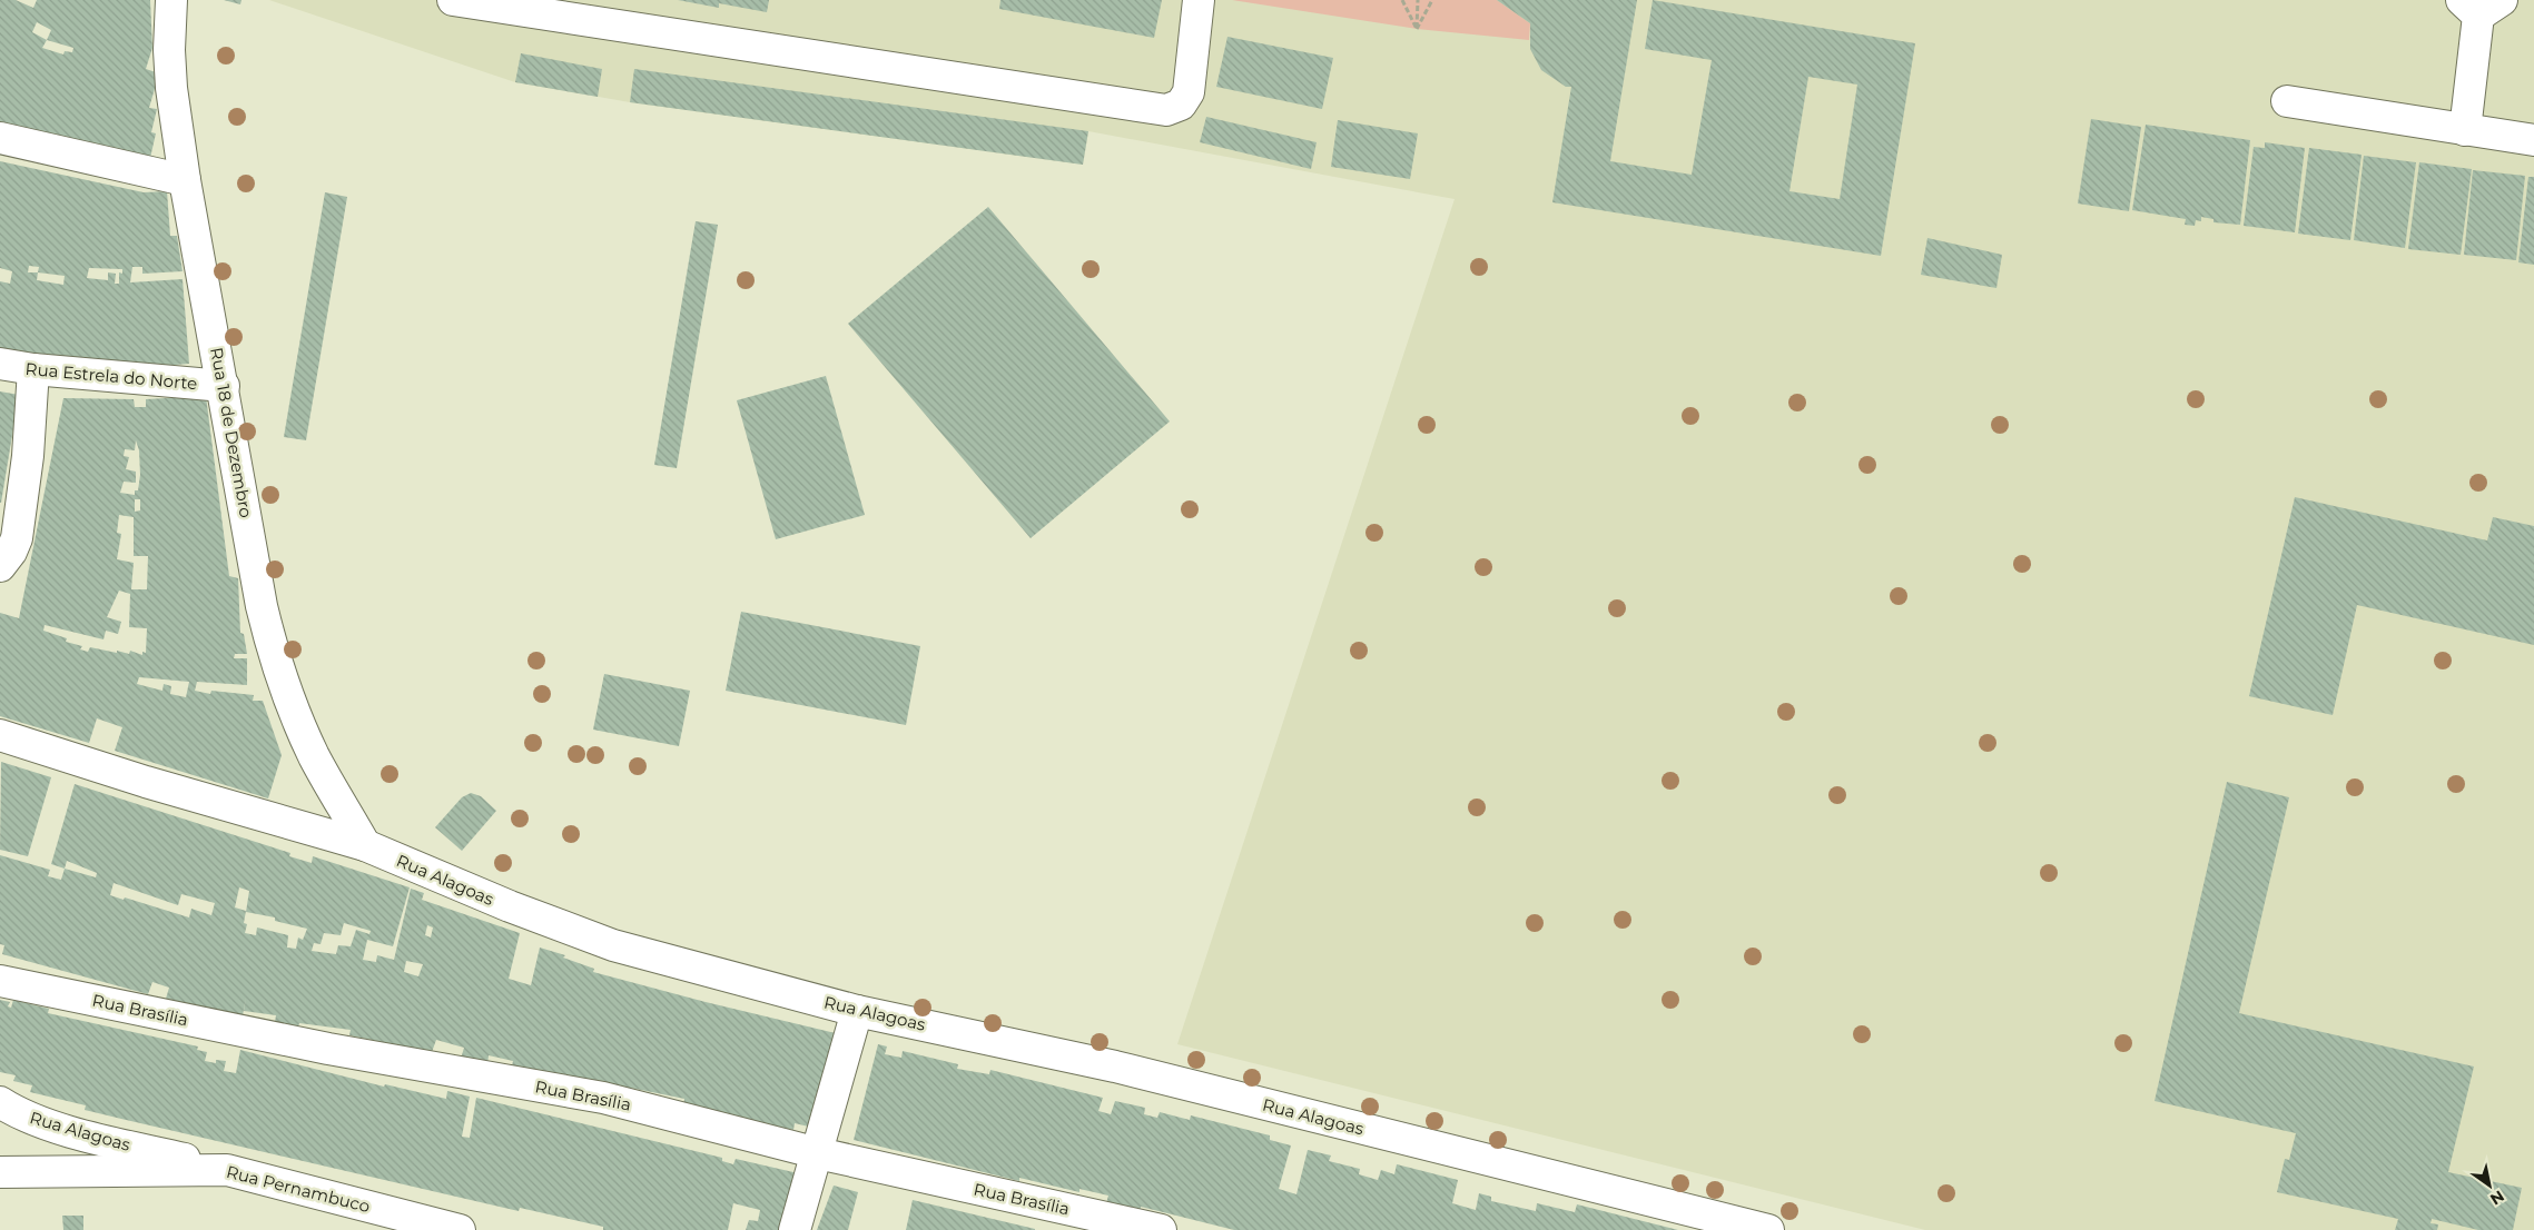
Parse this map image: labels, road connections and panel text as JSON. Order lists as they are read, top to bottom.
{
  "streets": {
    "street": [
      "Rua Estrela do Norte",
      "Rua 18 de Dezembro",
      "Rua Alagoas",
      "Rua Brasília",
      "Rua Pernambuco"
    ]
  },
  "crossings": [
    ["Rua Estrela do Norte", "Rua 18 de Dezembro"],
    ["Rua 18 de Dezembro", "Rua Alagoas"],
    ["Rua Alagoas", "Rua Pernambuco"]
  ],
  "north": "bottom right"
}
